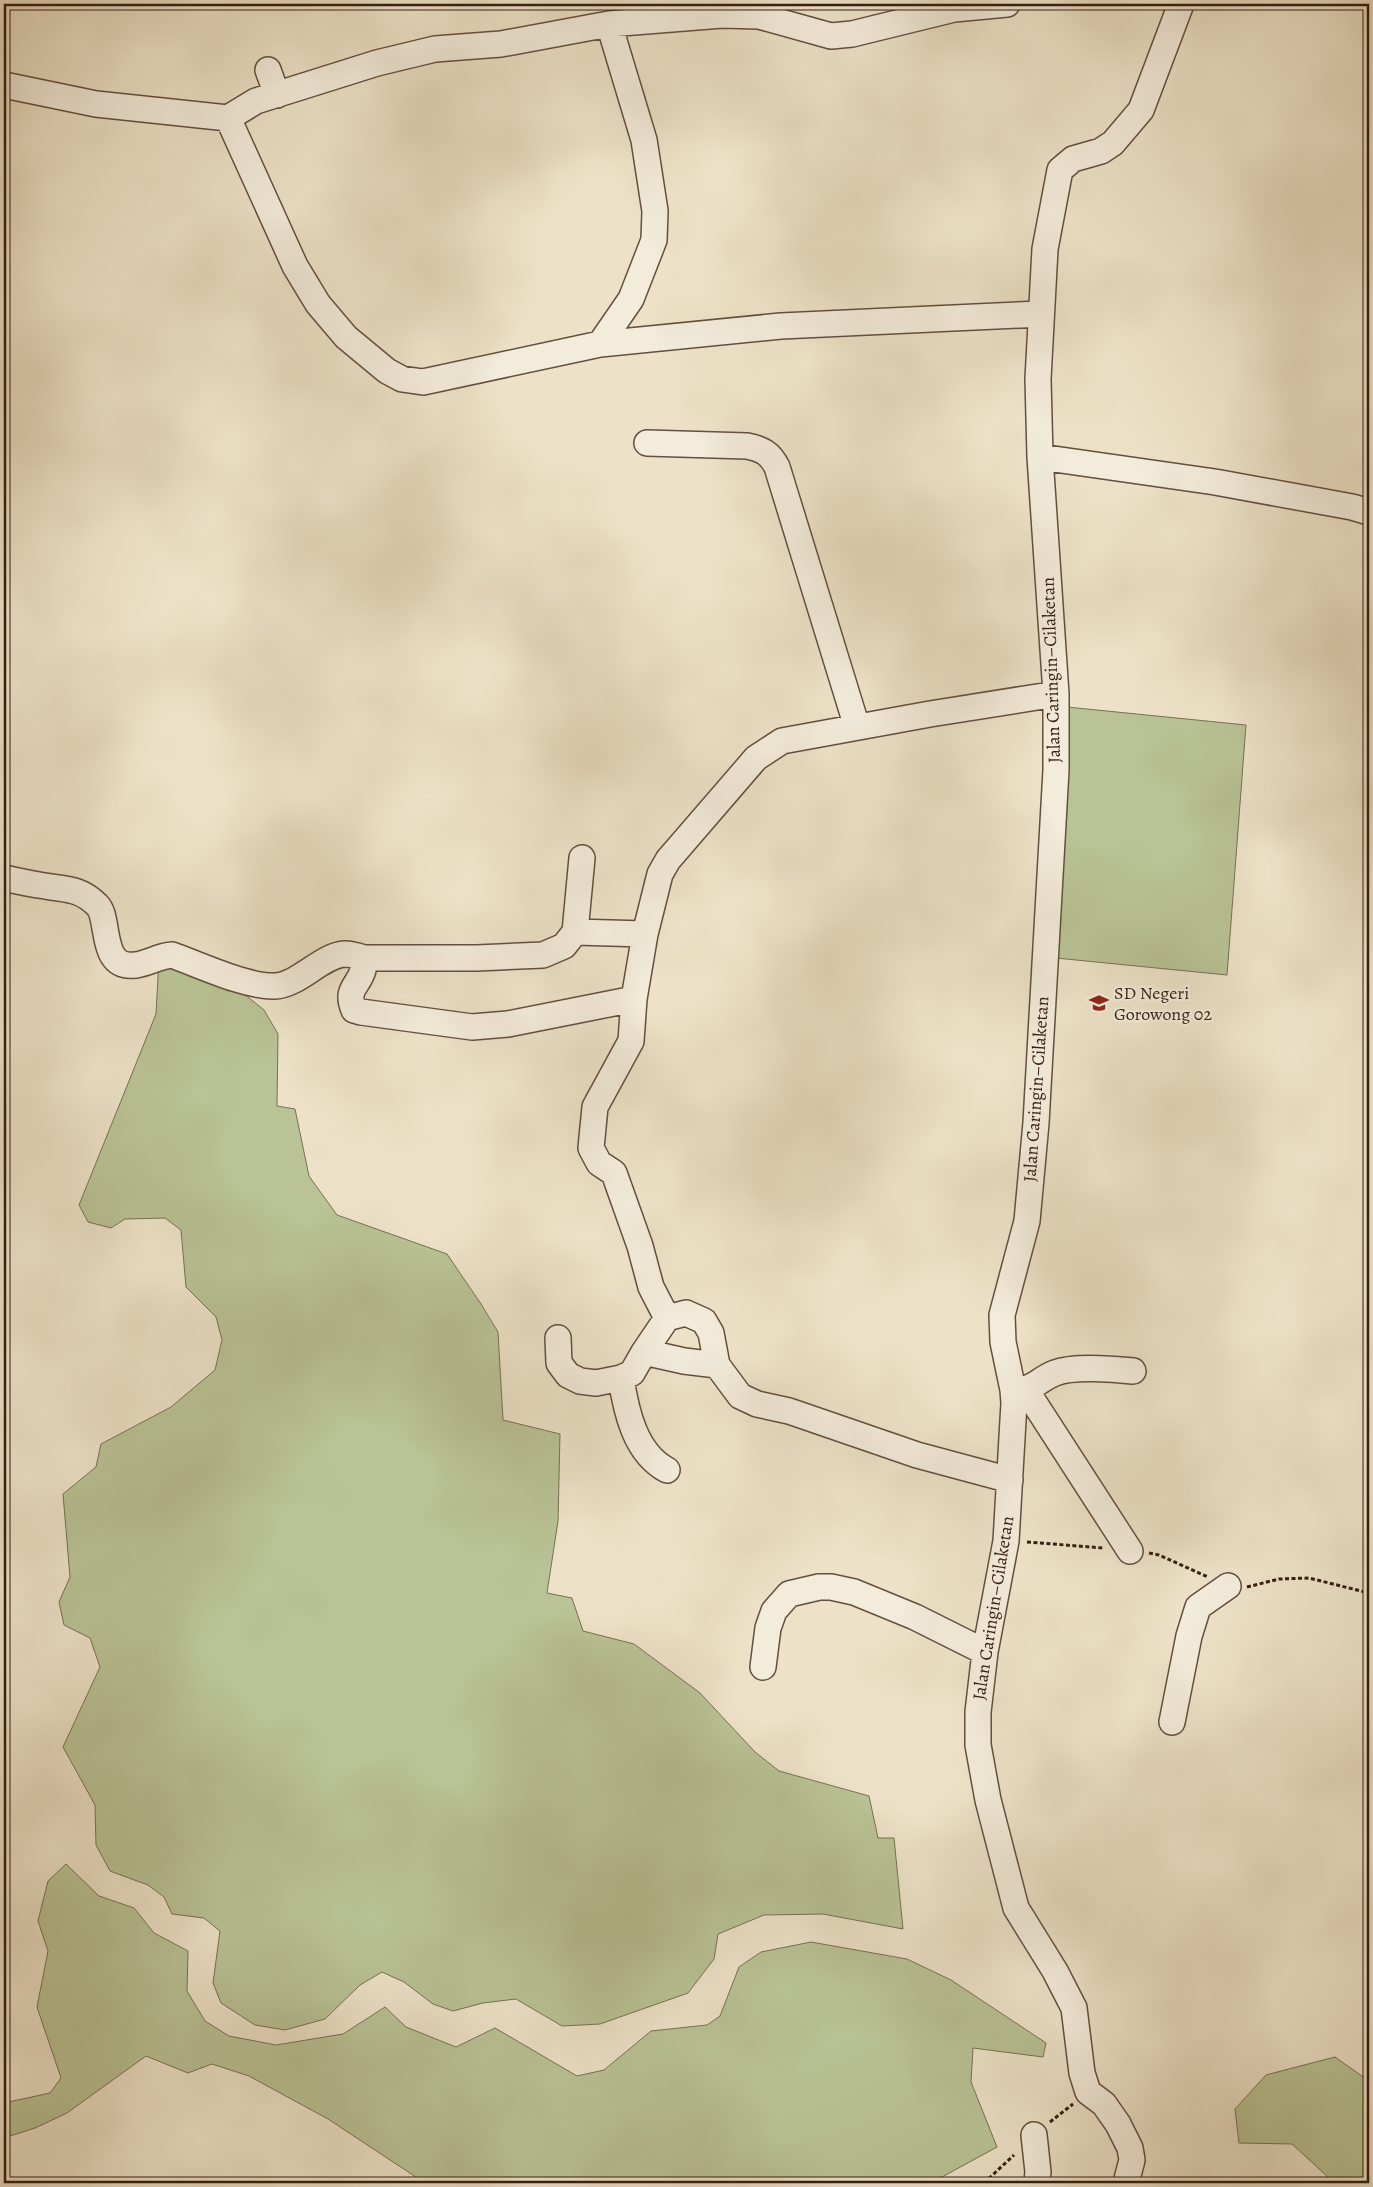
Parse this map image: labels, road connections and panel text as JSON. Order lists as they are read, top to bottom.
{
  "streets": {
    "street": ["Jalan Caringin–Cilaketan"]
  },
  "places": {
    "school or university": ["SD Negeri Gorowong 02"]
  }
}
